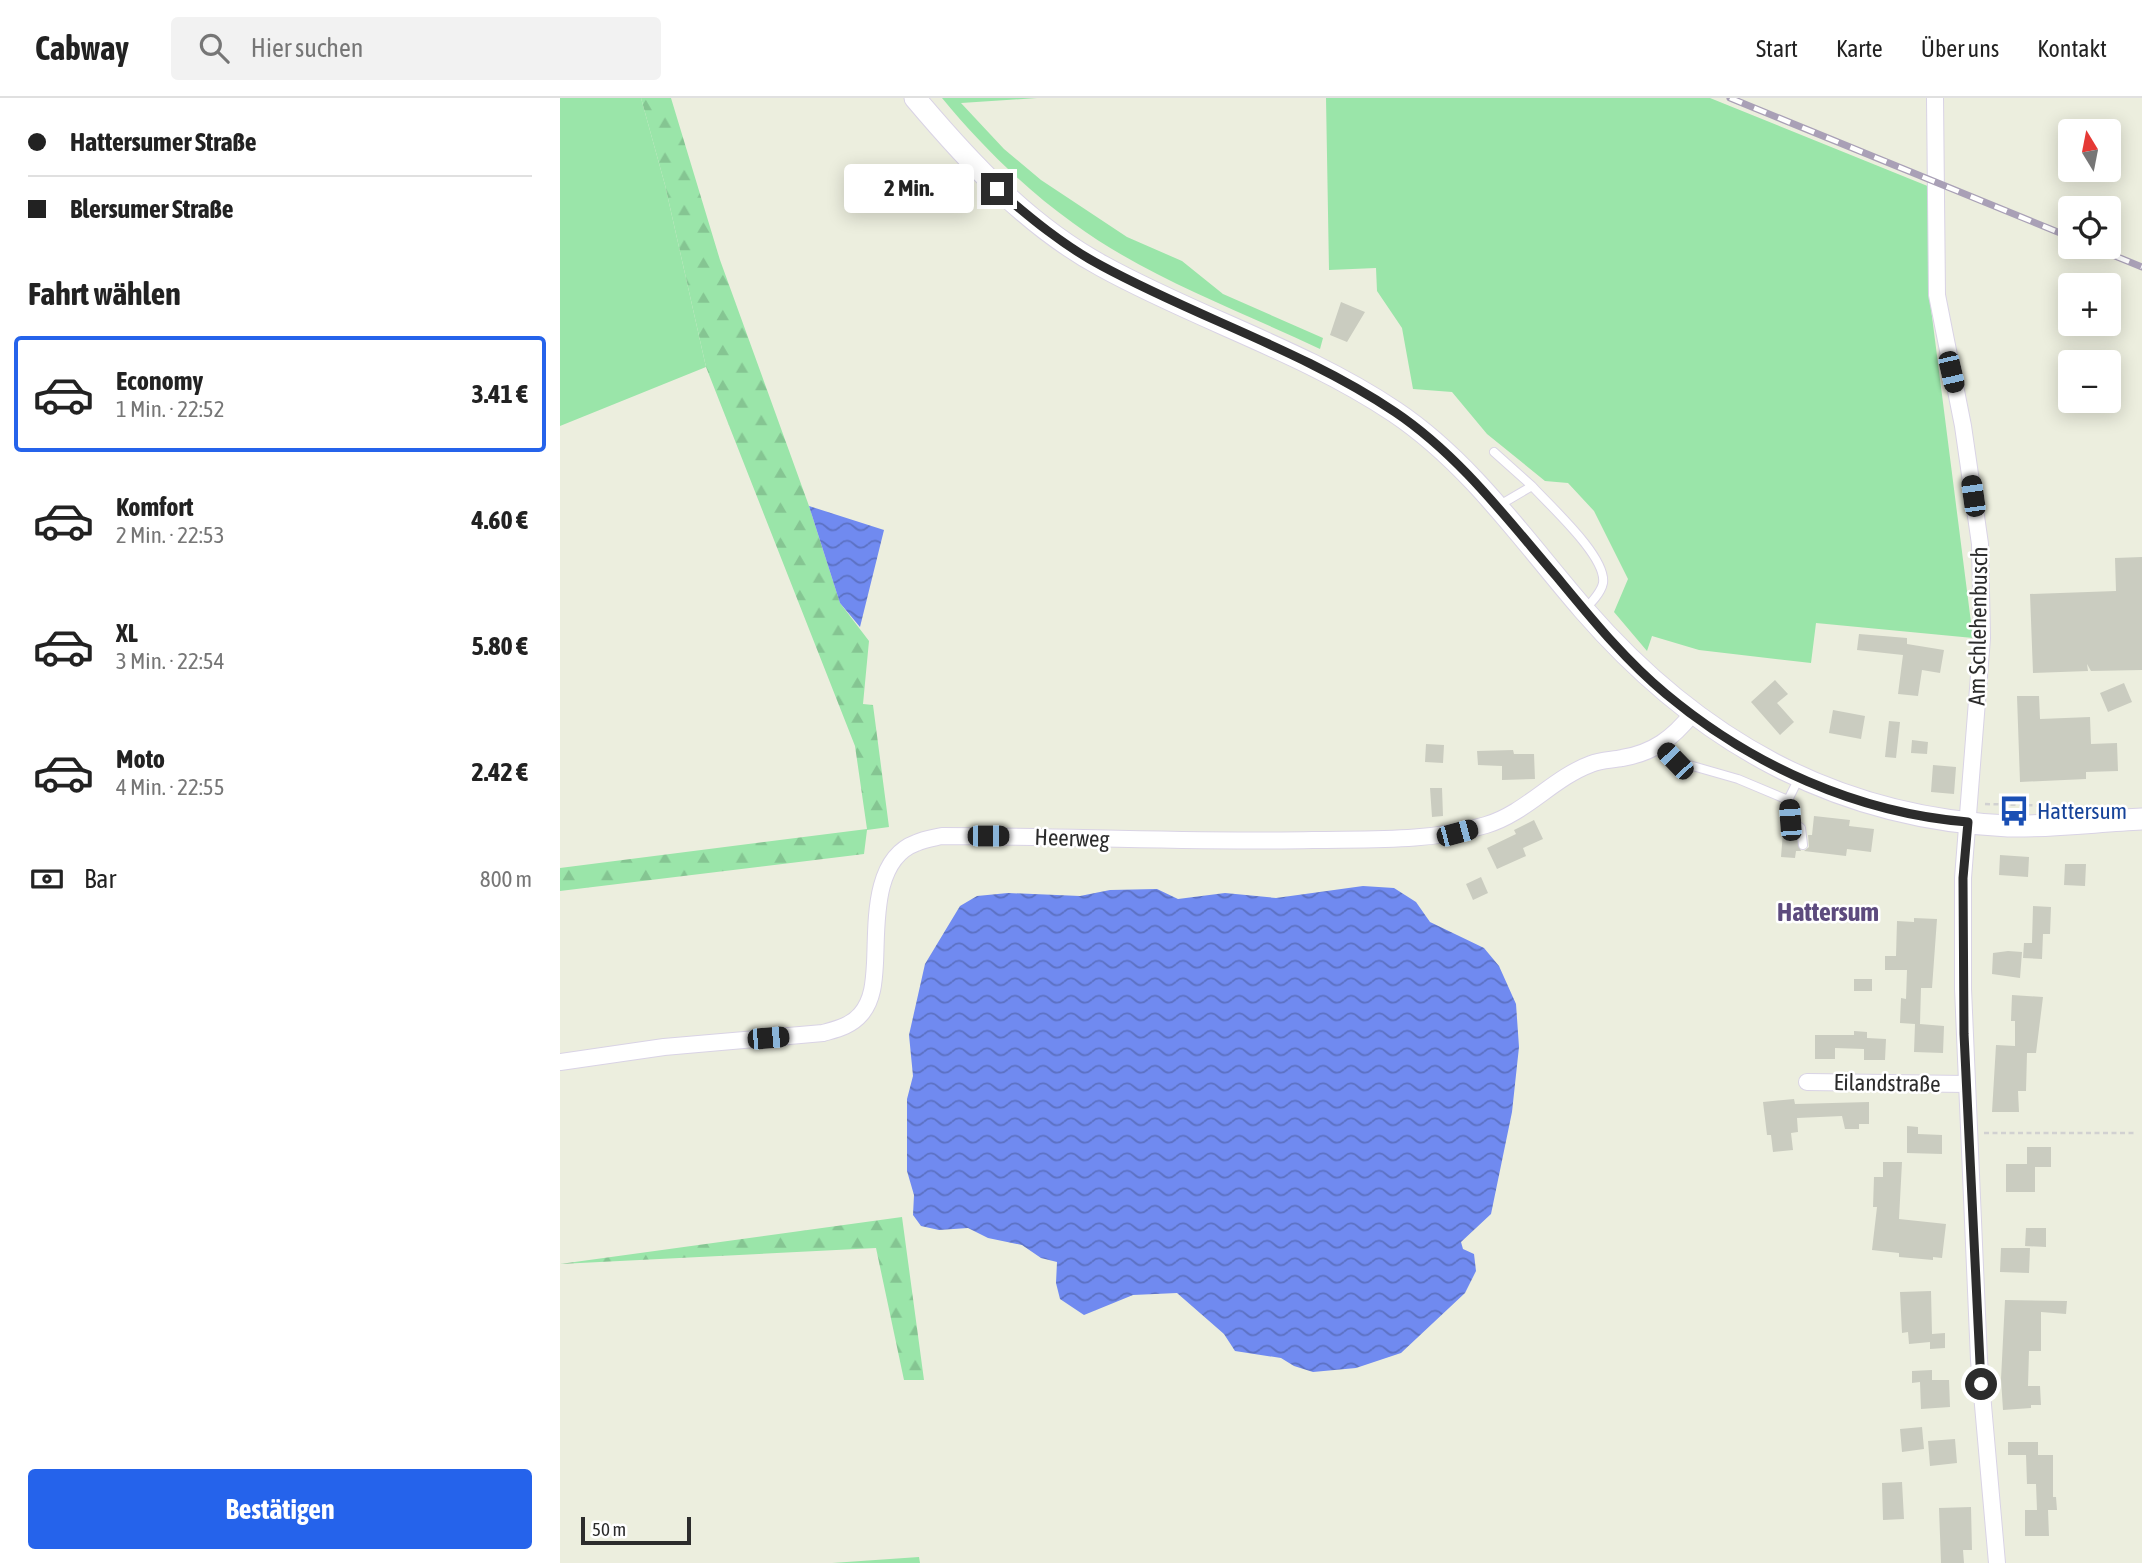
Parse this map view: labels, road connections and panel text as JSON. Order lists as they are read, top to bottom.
{
  "streets": {
    "street": ["Am Schlehenbusch", "Heerweg", "Eilandstraße"]
  },
  "crossings": [
    ["Am Schlehenbusch", "Eilandstraße"]
  ],
  "districts": ["Hattersum"],
  "places": {
    "bus stop": ["Hattersum"]
  },
  "scale_bar": "50 m",
  "north": "top",
  "page": {
    "header": "Cabway",
    "search": "Hier suchen",
    "nav": [
      "Start",
      "Karte",
      "Über uns",
      "Kontakt"
    ],
    "banner": ["Hattersumer Straße", "Blersumer Straße"],
    "map_buttons": ["+", "−"],
    "bubble": "2 Min.",
    "heading": "Fahrt wählen",
    "list": [
      {
        "name": "Economy",
        "note": "1 Min. · 22:52",
        "value": "3.41 €"
      },
      {
        "name": "Komfort",
        "note": "2 Min. · 22:53",
        "value": "4.60 €"
      },
      {
        "name": "XL",
        "note": "3 Min. · 22:54",
        "value": "5.80 €"
      },
      {
        "name": "Moto",
        "note": "4 Min. · 22:55",
        "value": "2.42 €"
      }
    ],
    "pay": ["Bar", "800 m"],
    "buttons": "Bestätigen",
    "scale": "50 m"
  }
}
